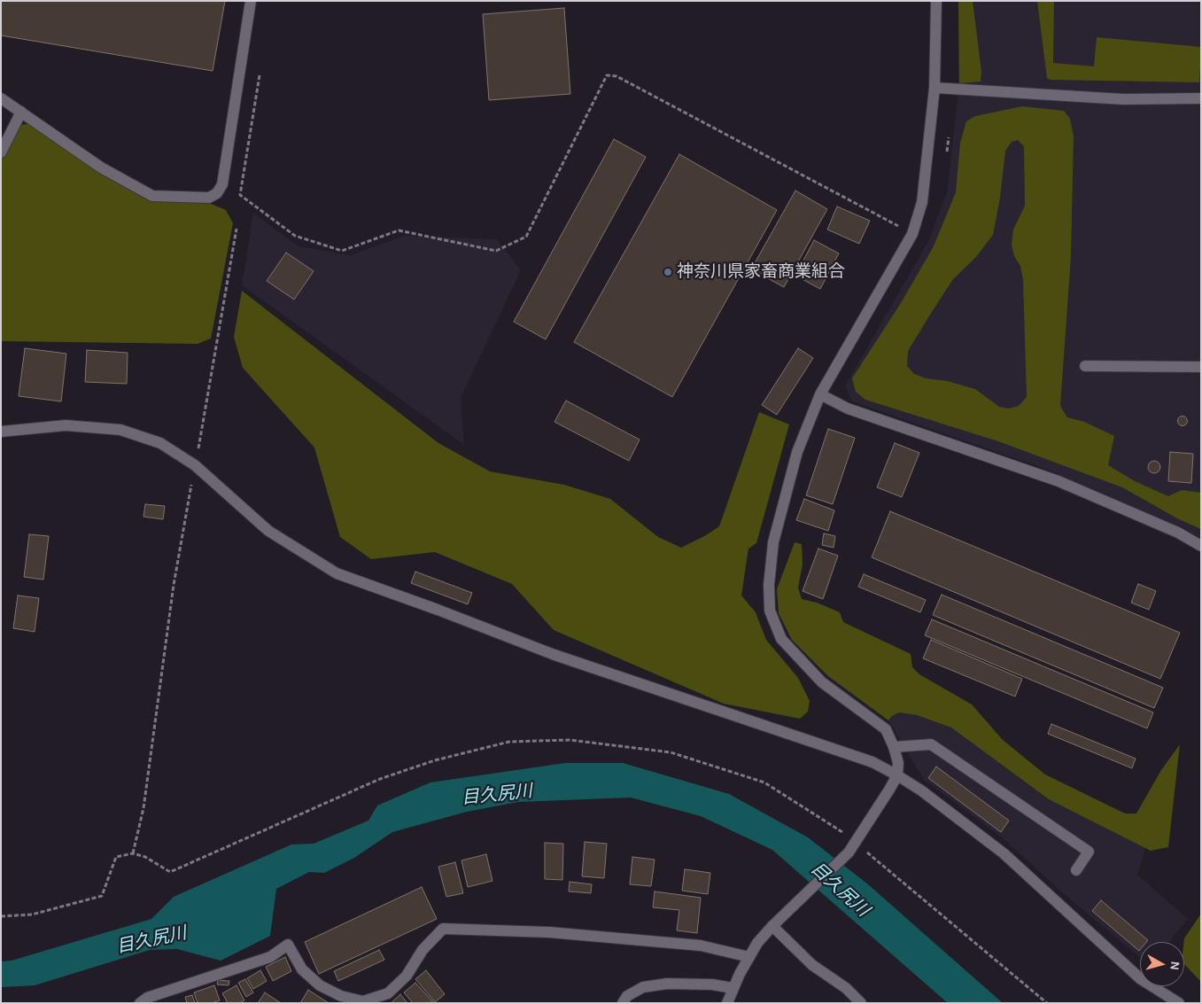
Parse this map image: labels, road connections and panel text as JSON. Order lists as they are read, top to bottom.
{
  "water": ["目久尻川"],
  "places": ["神奈川県家畜商業組合"],
  "north": "right"
}
